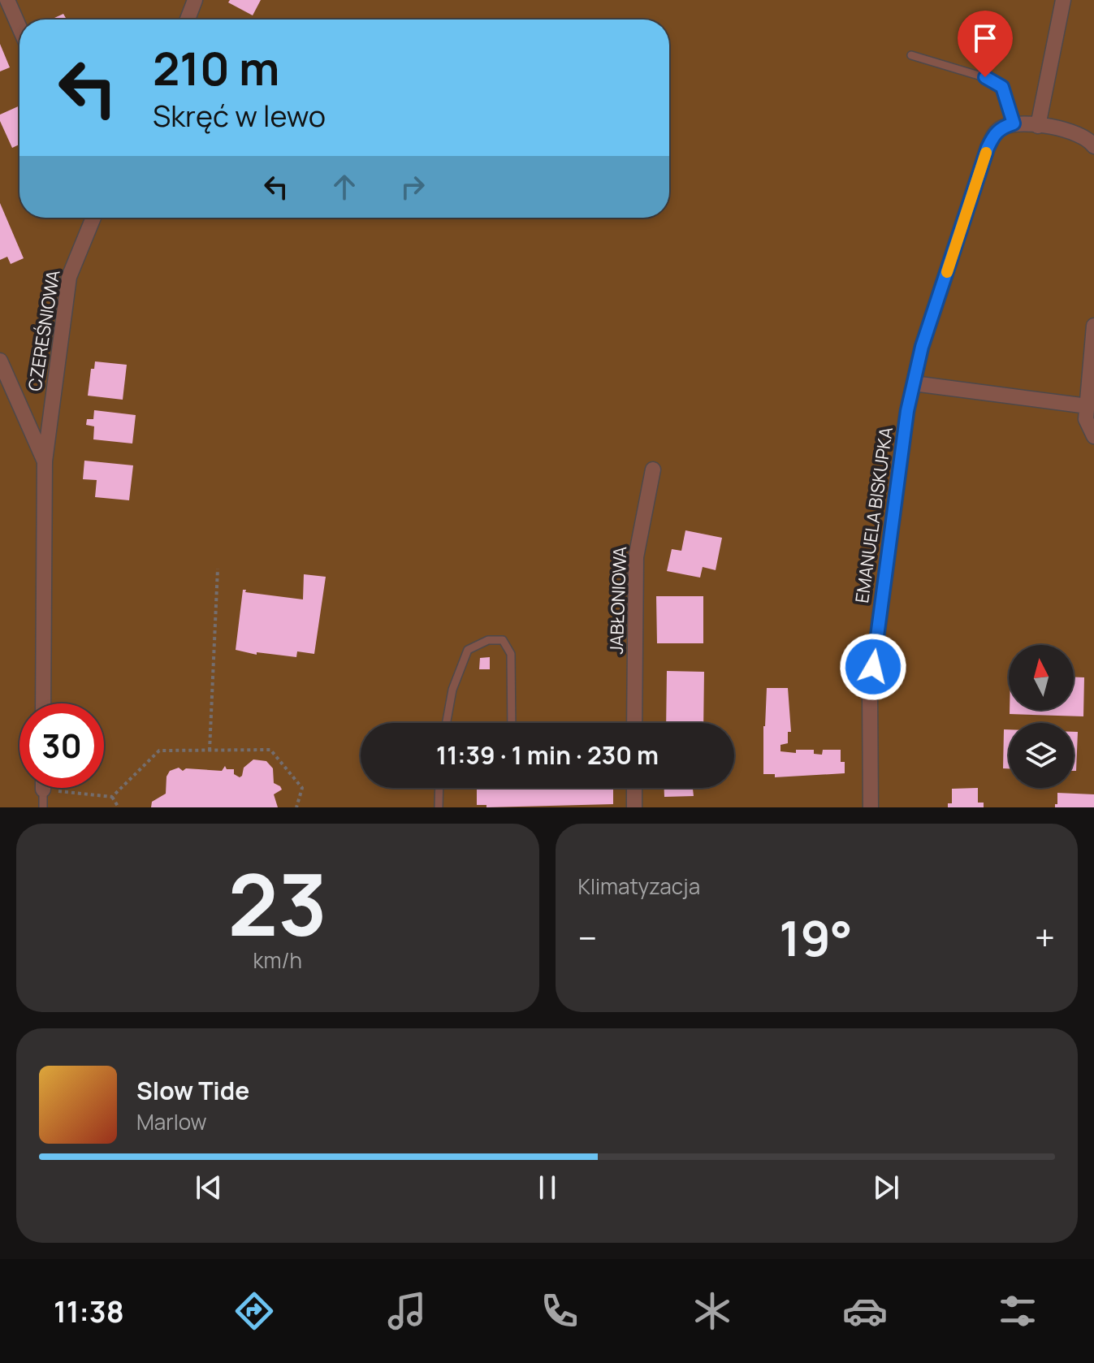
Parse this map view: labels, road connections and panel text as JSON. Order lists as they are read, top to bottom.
{
  "streets": {
    "street": ["CZEREŚNIOWA", "EMANUELA BISKUPKA", "JABŁONIOWA"]
  },
  "north": "top",
  "page": {
    "turn": ["210 m", "Skręć w lewo"],
    "limit": "30",
    "trip": "11:39 · 1 min · 230 m",
    "tile": [
      ["23", "km/h"],
      "Klimatyzacja"
    ],
    "heat": ["−", "19°", "+"],
    "song": ["Slow Tide", "Marlow"],
    "tabs": "11:38"
  }
}
